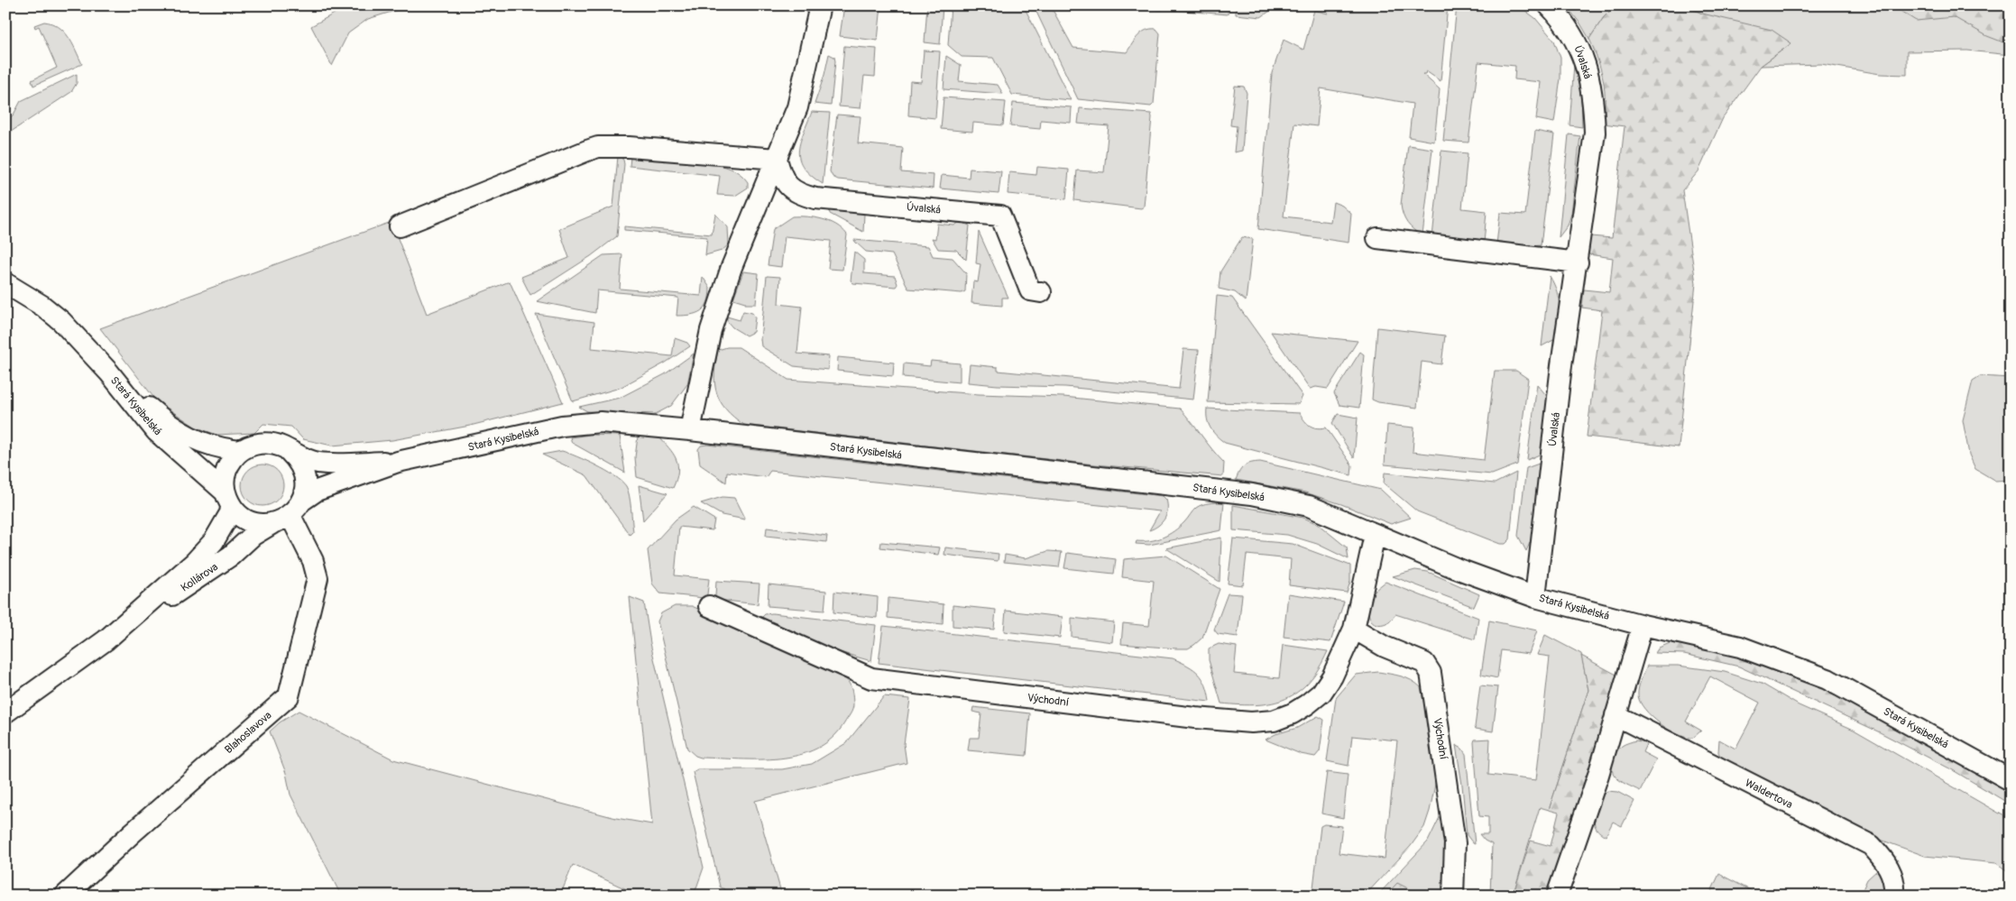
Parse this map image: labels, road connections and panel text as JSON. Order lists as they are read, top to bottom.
{
  "streets": {
    "street": [
      "Úvalská",
      "Stará Kysibelská",
      "Kollárova",
      "Východní",
      "Blahoslavova",
      "Waldertova"
    ]
  },
  "crossings": [
    ["Úvalská", "Stará Kysibelská"],
    ["Stará Kysibelská", "Kollárova"],
    ["Stará Kysibelská", "Východní"],
    ["Stará Kysibelská", "Blahoslavova"],
    ["Kollárova", "Blahoslavova"]
  ]
}
